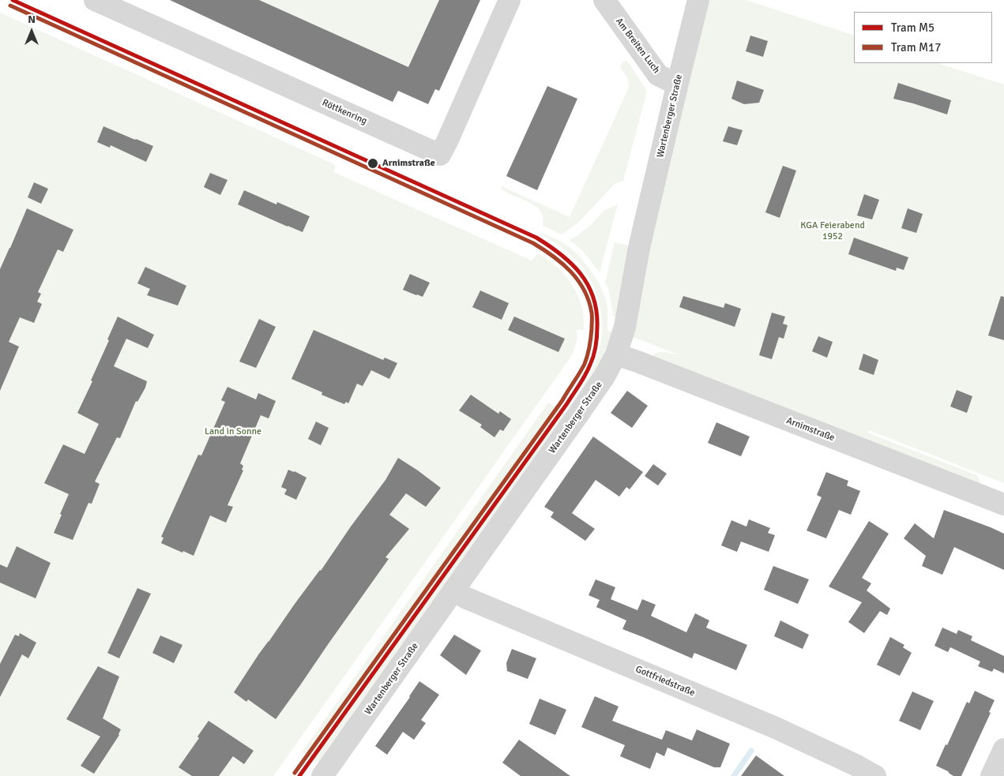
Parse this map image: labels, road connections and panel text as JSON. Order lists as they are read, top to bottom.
{
  "streets": {
    "street": [
      "Am Breiten Luch",
      "Röttkenring",
      "Wartenberger Straße",
      "Arnimstraße",
      "Gottfriedstraße"
    ]
  },
  "crossings": [
    ["Am Breiten Luch", "Wartenberger Straße"],
    ["Wartenberger Straße", "Arnimstraße"],
    ["Wartenberger Straße", "Gottfriedstraße"]
  ],
  "parks": ["KGA Feierabend 1952", "Land in Sonne"],
  "places": ["Arnimstraße"],
  "lines": ["tram line M5", "tram line M17"],
  "legend": ["Tram M5", "Tram M17"],
  "north": "top"
}
